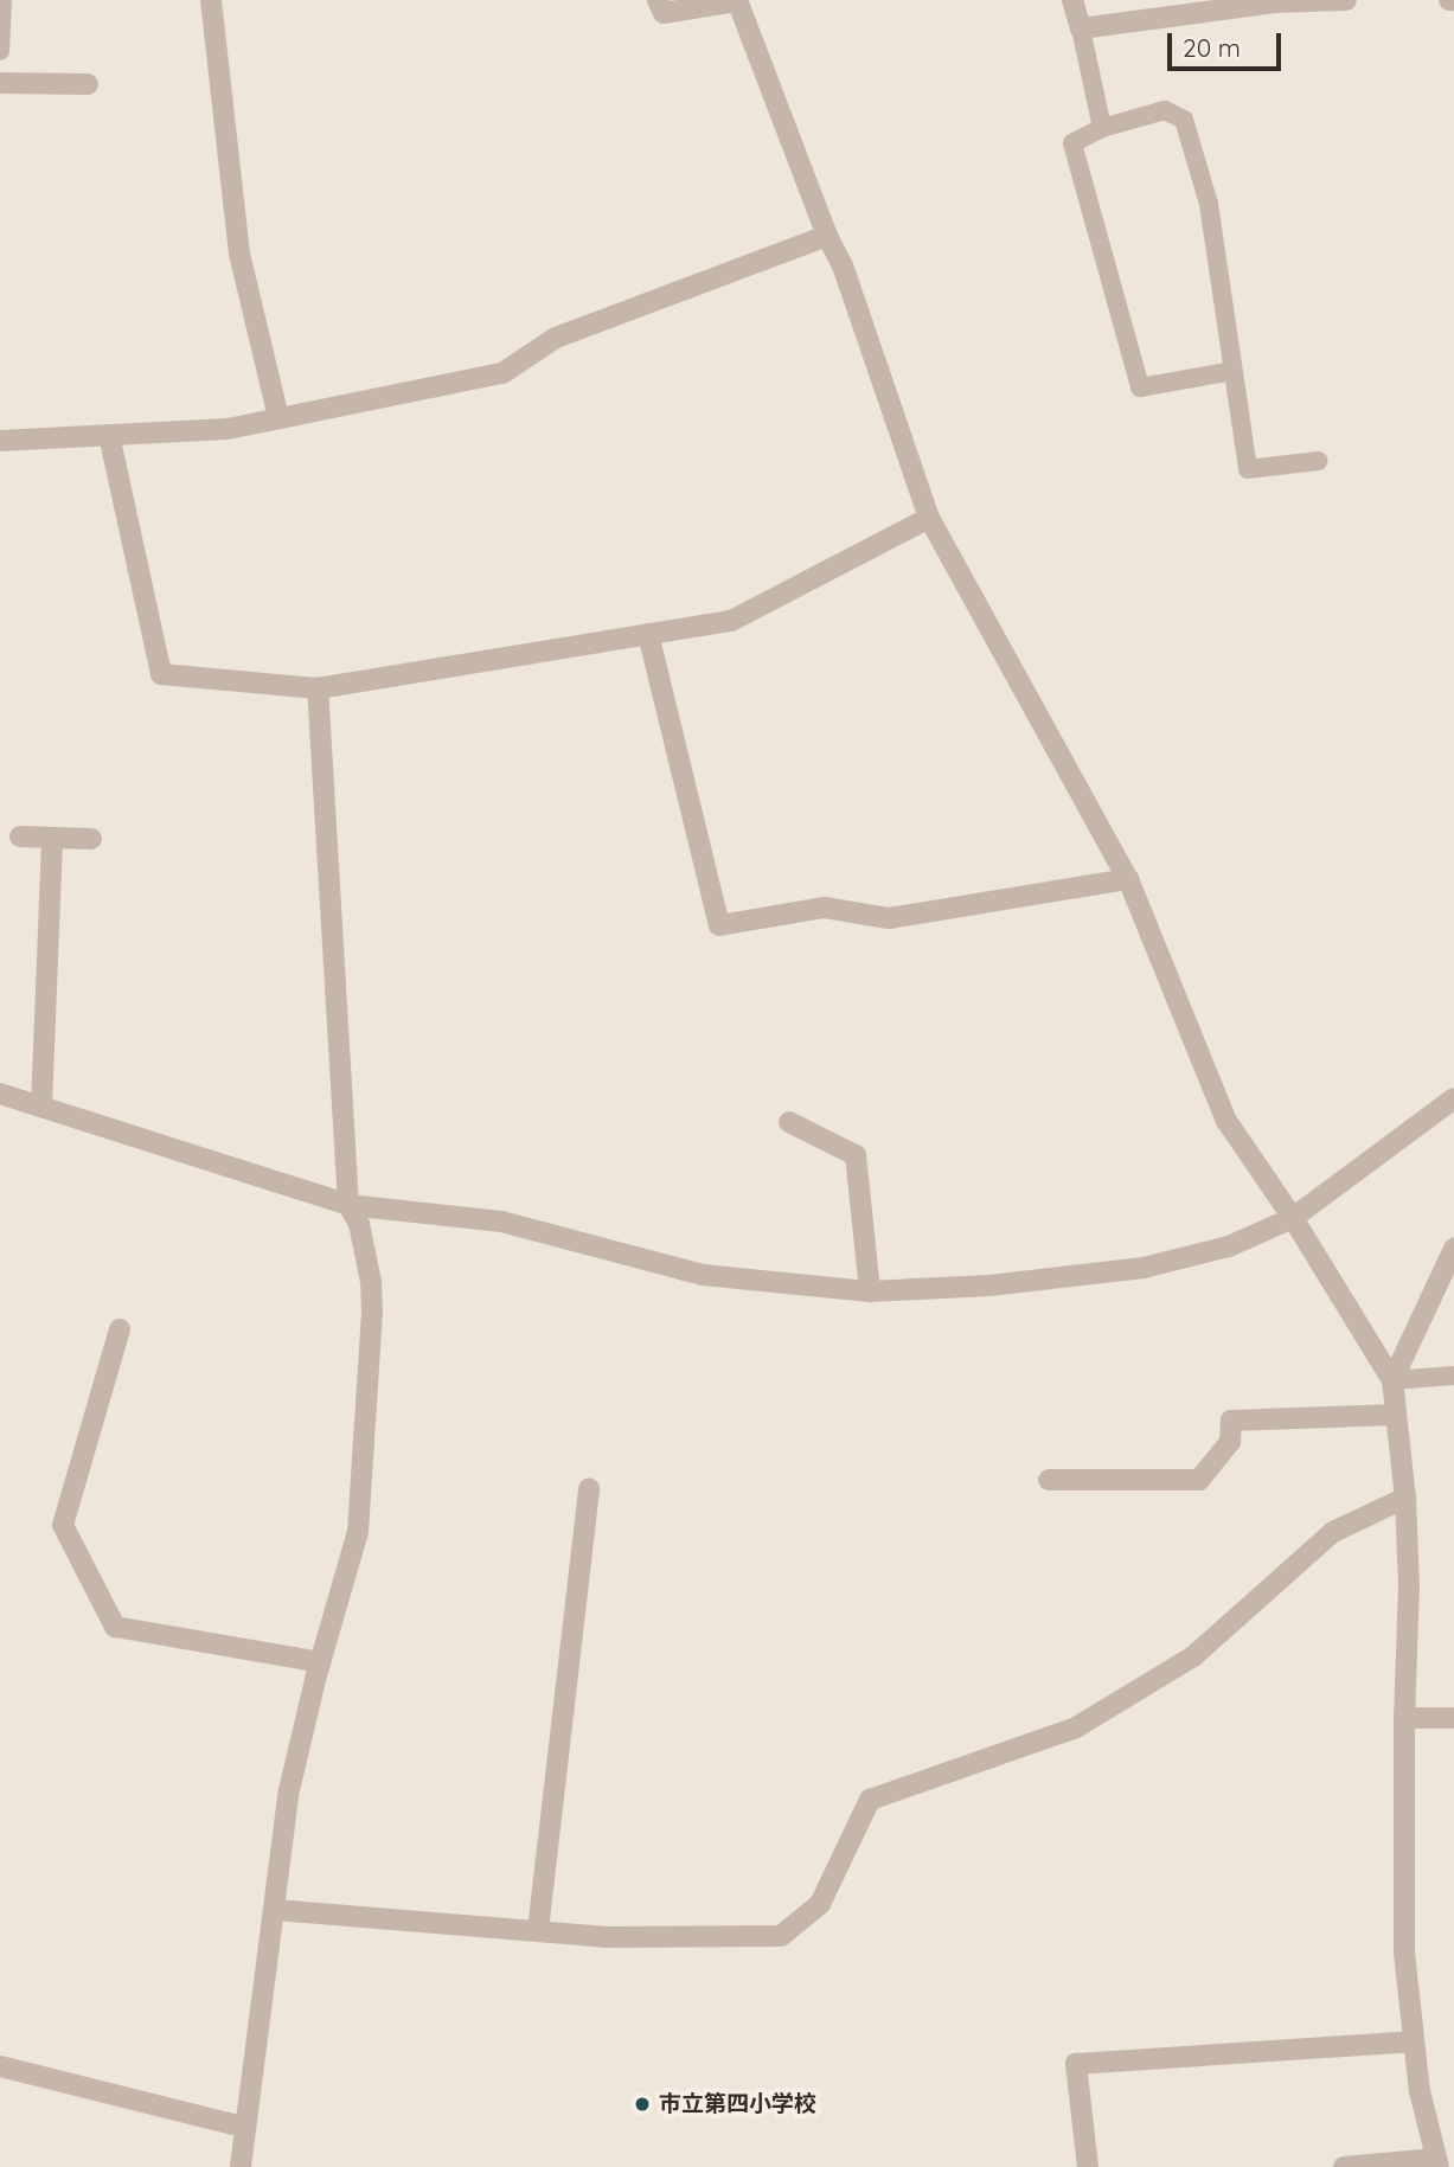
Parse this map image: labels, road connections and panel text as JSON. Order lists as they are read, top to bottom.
{
  "places": ["市立第四小学校"],
  "scale_bar": "20 m"
}
